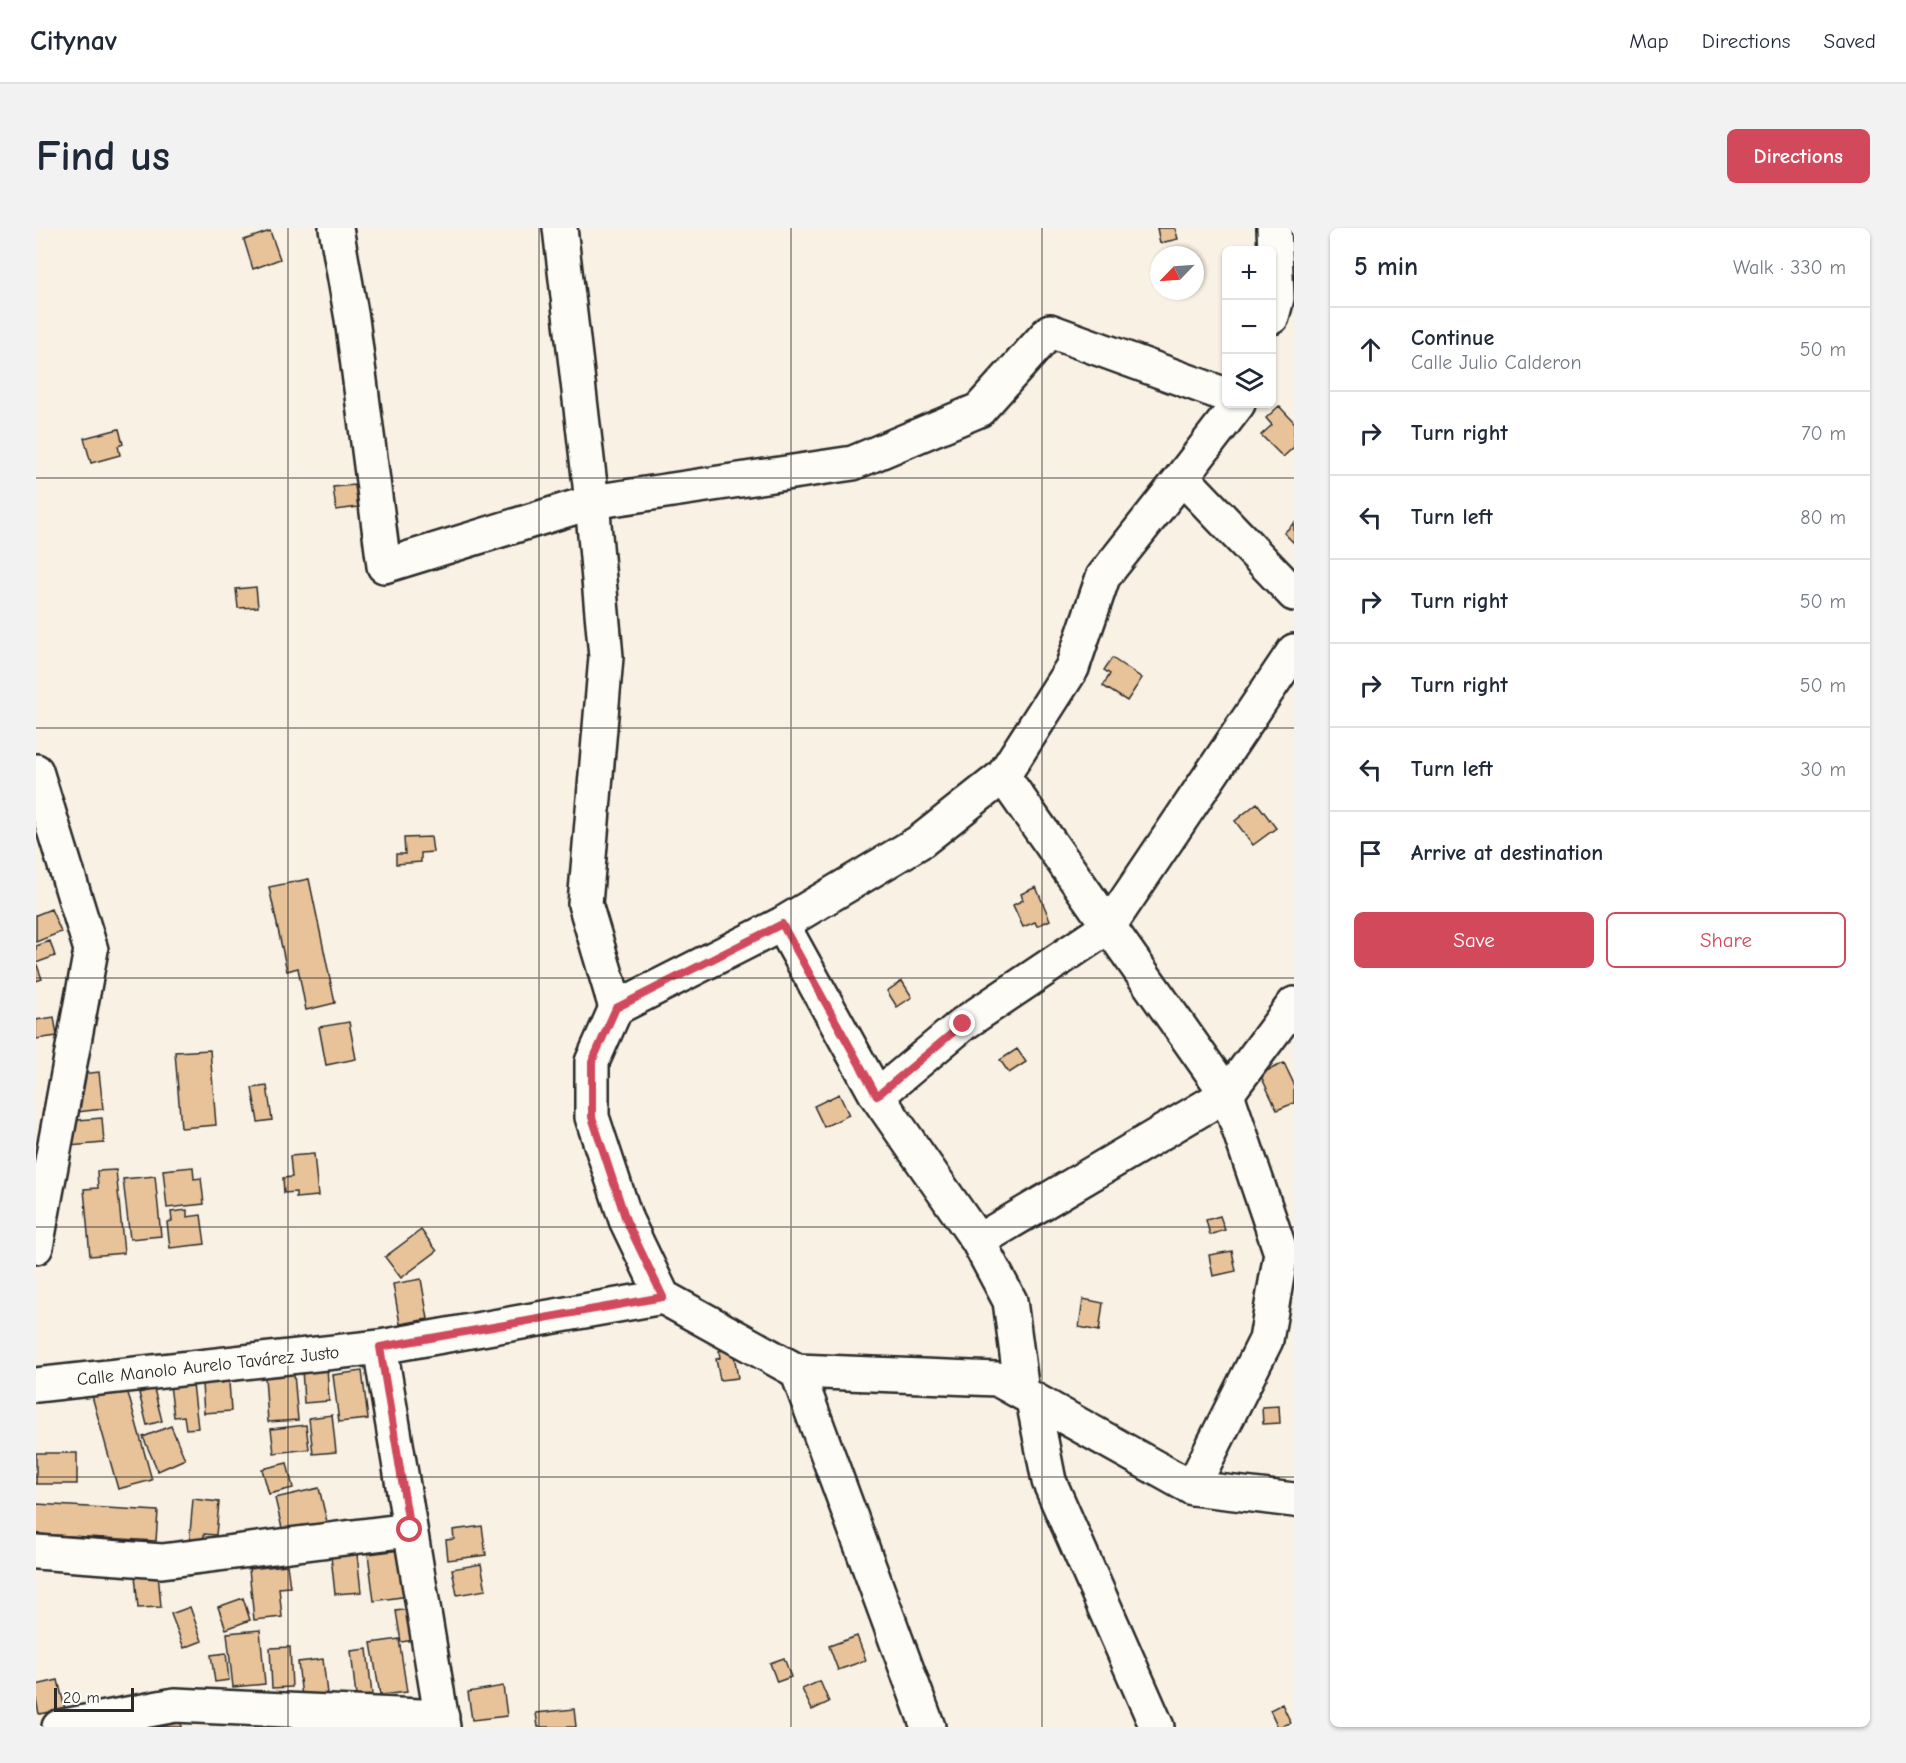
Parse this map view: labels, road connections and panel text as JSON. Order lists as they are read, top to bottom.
{
  "streets": {
    "street": ["Calle Manolo Aurelo Tavárez Justo"]
  },
  "scale_bar": "20 m",
  "north": "bottom left",
  "page": {
    "header": "Citynav",
    "nav": ["Map", "Directions", "Saved"],
    "buttons": [
      "Directions",
      ["Save", "Share"]
    ],
    "title": "Find us",
    "heading": ["5 min", "Walk · 330 m"],
    "map_buttons": ["+", "−"],
    "list": [
      ["Continue", "Calle Julio Calderon", "50 m"],
      ["Turn right", "70 m"],
      ["Turn left", "80 m"],
      ["Turn right", "50 m"],
      ["Turn right", "50 m"],
      ["Turn left", "30 m"],
      "Arrive at destination"
    ],
    "scale": "20 m"
  }
}
